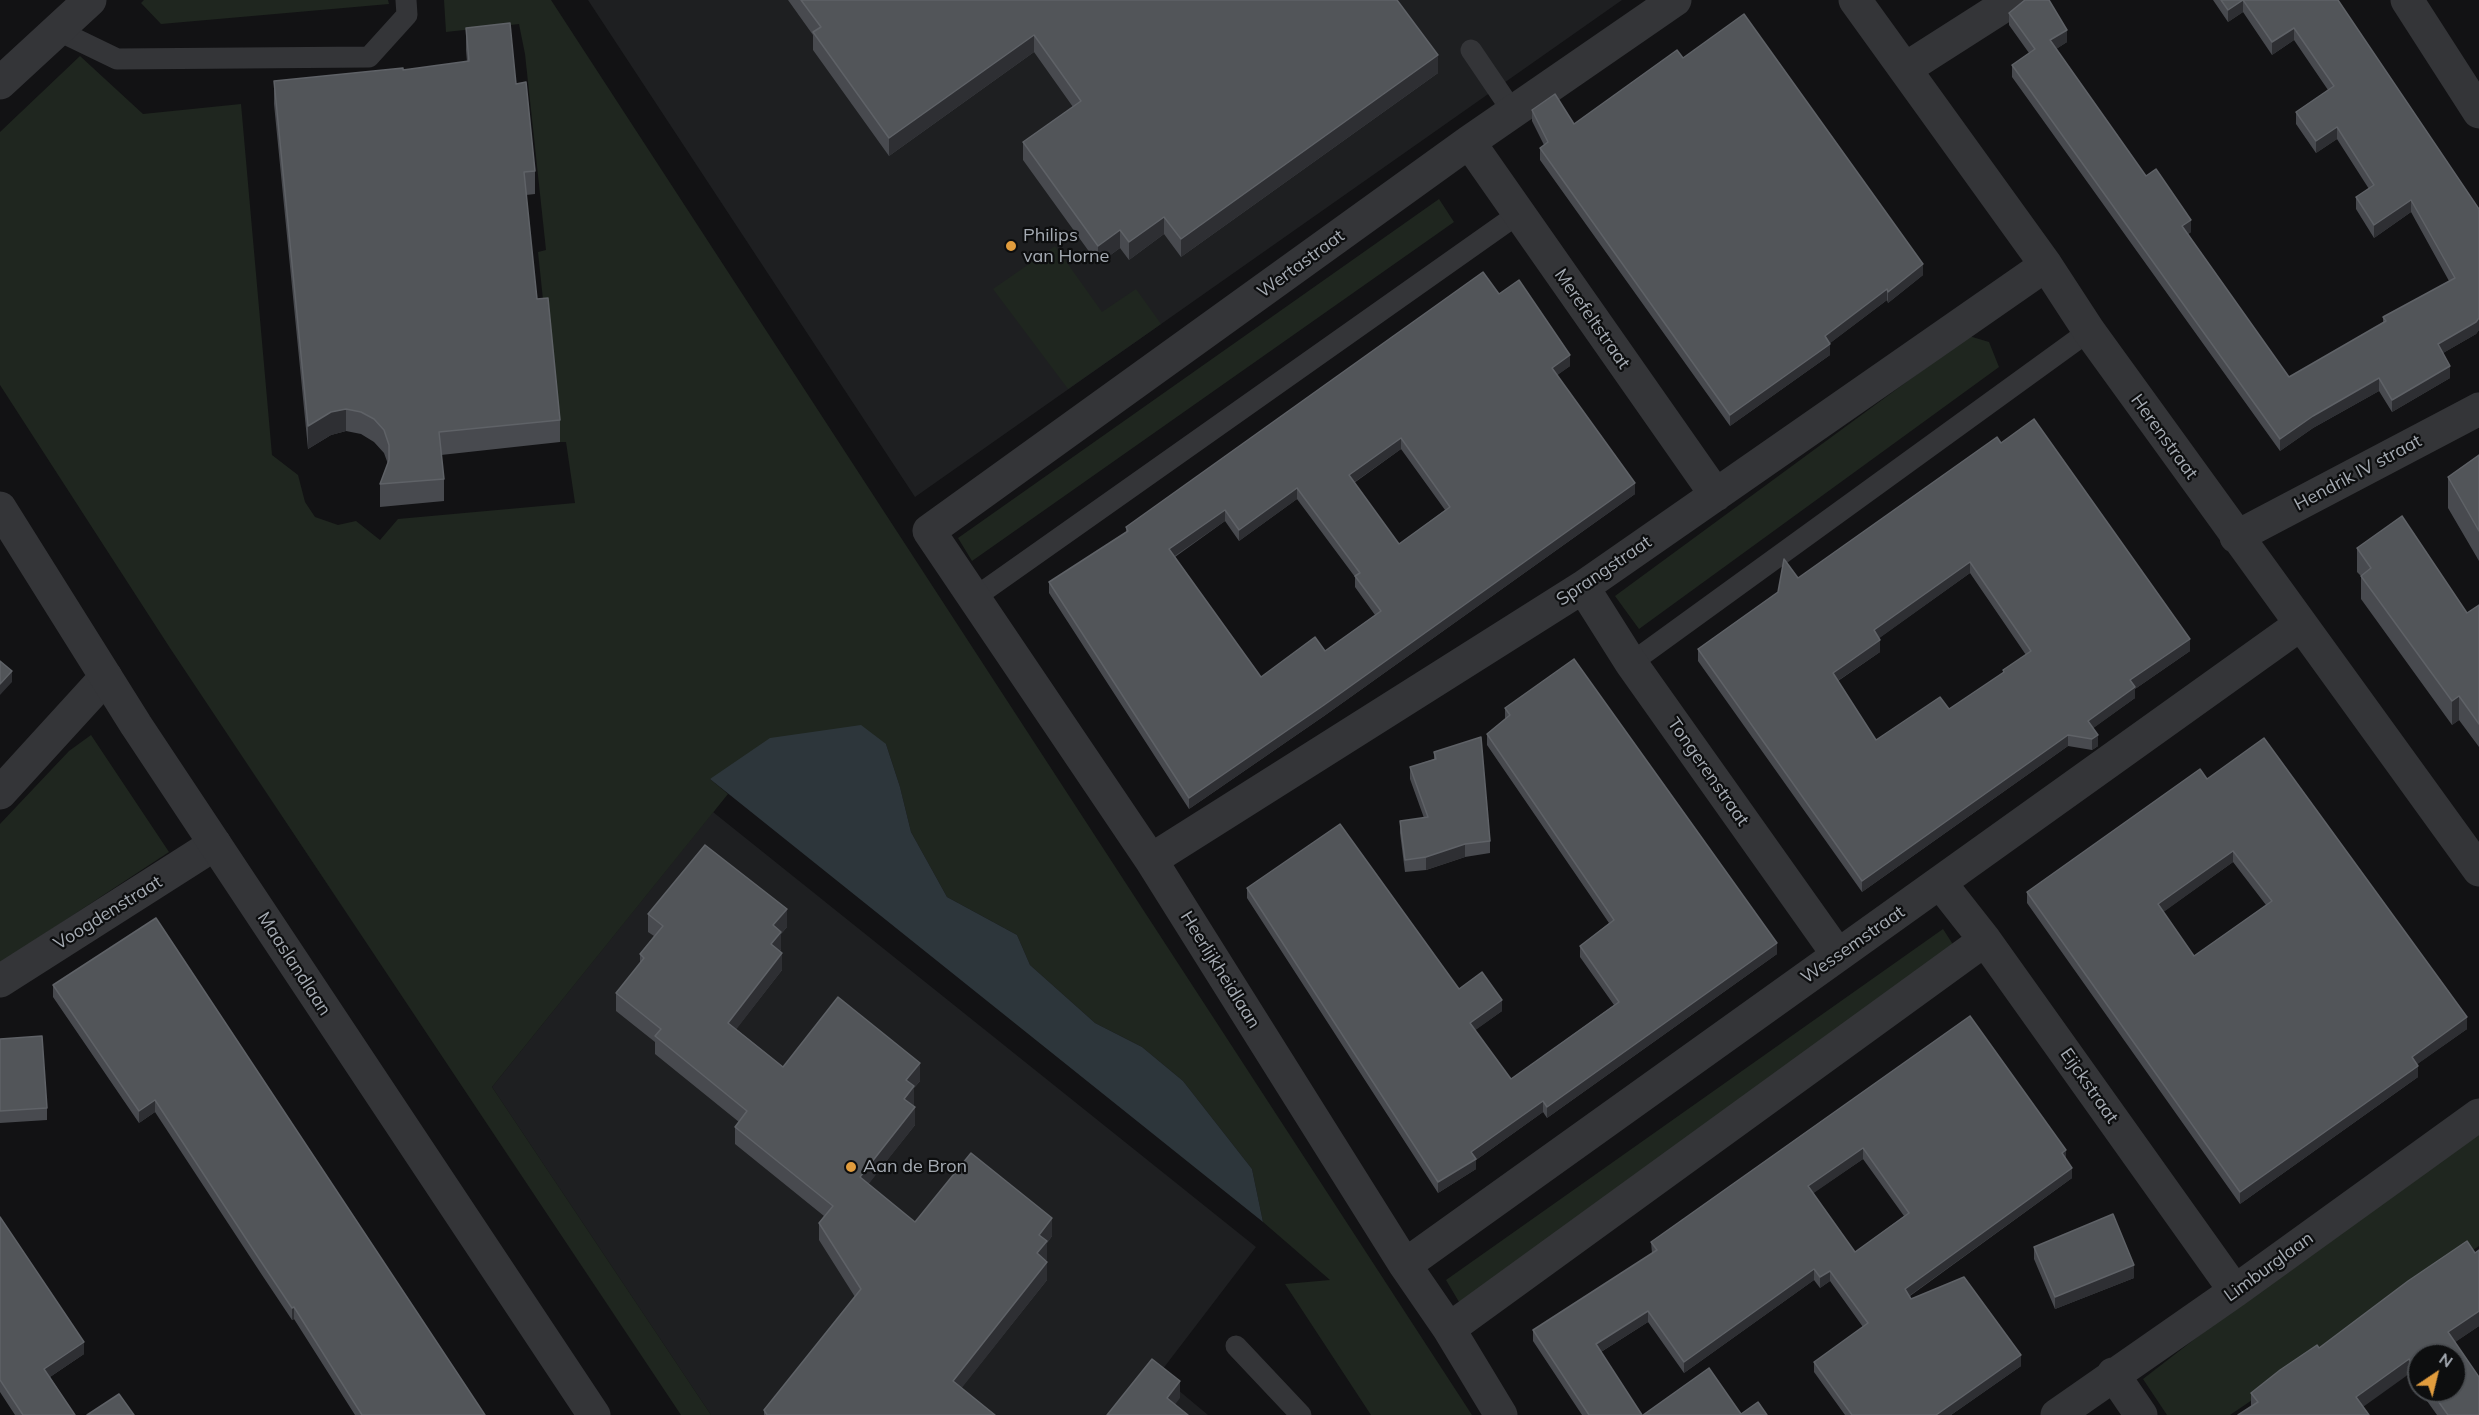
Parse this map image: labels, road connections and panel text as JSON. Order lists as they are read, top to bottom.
{
  "streets": {
    "street": [
      "Wertastraat",
      "Merefeltstraat",
      "Herenstraat",
      "Hendrik IV straat",
      "Sprangstraat",
      "Tongerenstraat",
      "Voogdenstraat",
      "Wessemstraat",
      "Maaslandlaan",
      "Heerlijkheidlaan",
      "Eijckstraat",
      "Limburglaan"
    ]
  },
  "crossings": [
    ["Wertastraat", "Merefeltstraat"],
    ["Wertastraat", "Heerlijkheidlaan"],
    ["Merefeltstraat", "Sprangstraat"],
    ["Herenstraat", "Hendrik IV straat"],
    ["Herenstraat", "Sprangstraat"],
    ["Herenstraat", "Wessemstraat"],
    ["Sprangstraat", "Tongerenstraat"],
    ["Sprangstraat", "Heerlijkheidlaan"],
    ["Tongerenstraat", "Wessemstraat"],
    ["Voogdenstraat", "Maaslandlaan"],
    ["Wessemstraat", "Heerlijkheidlaan"],
    ["Wessemstraat", "Eijckstraat"],
    ["Eijckstraat", "Limburglaan"]
  ],
  "places": ["Philips van Horne", "Aan de Bron"],
  "north": "top right"
}
